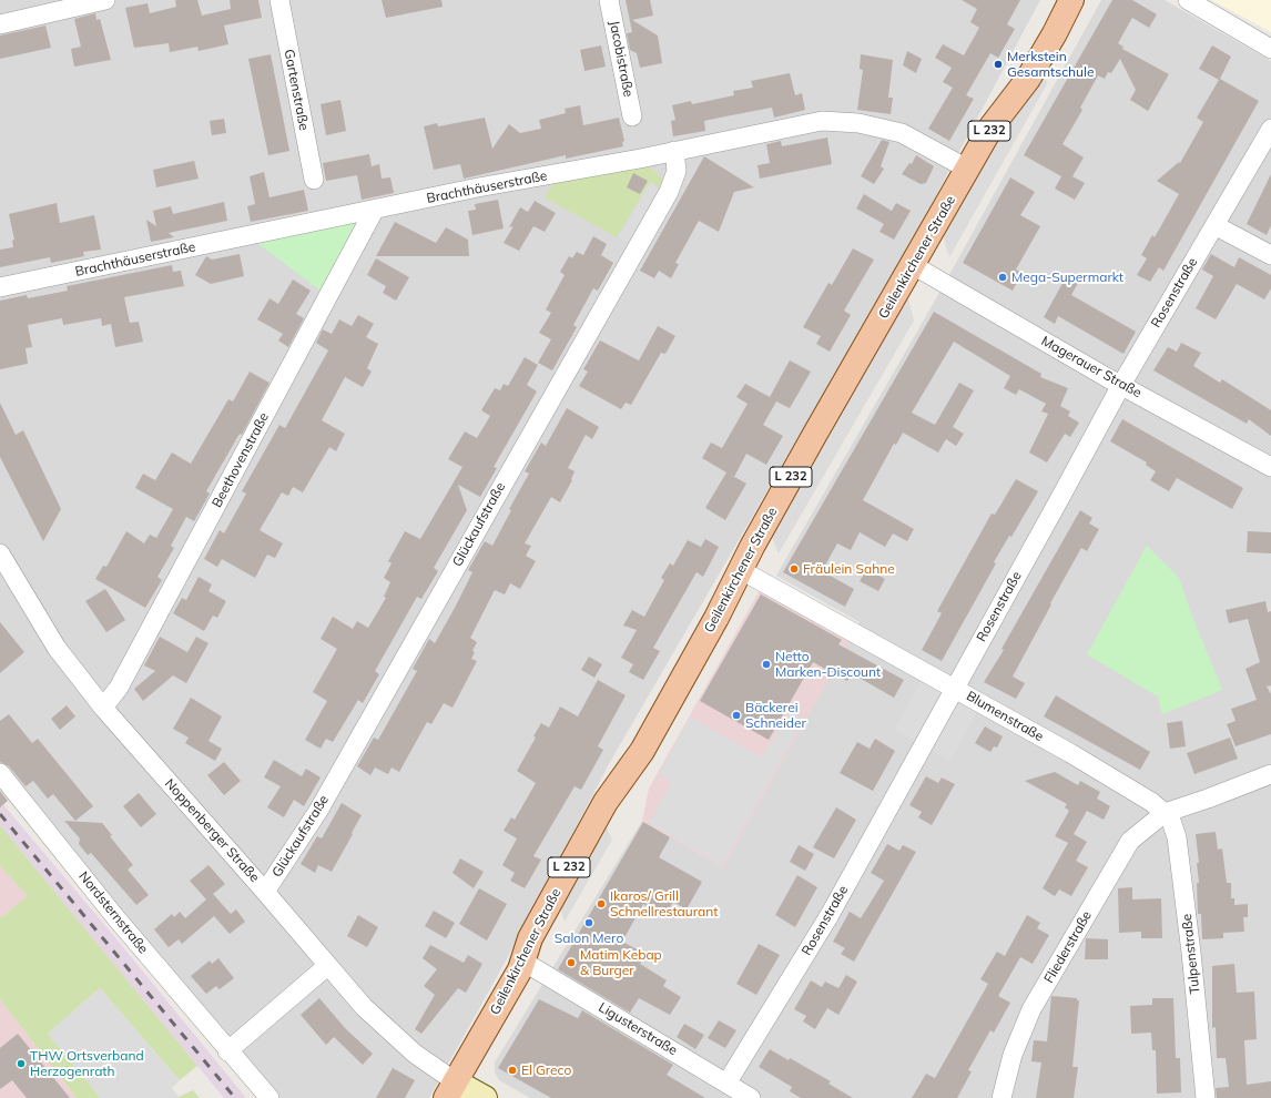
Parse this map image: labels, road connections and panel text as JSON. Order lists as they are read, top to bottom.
{
  "streets": {
    "main road": ["L 232", "Geilenkirchener Straße"],
    "street": [
      "Jacobistraße",
      "Gartenstraße",
      "Brachthäuserstraße",
      "Rosenstraße",
      "Magerauer Straße",
      "Beethovenstraße",
      "Glückaufstraße",
      "Blumenstraße",
      "Noppenberger Straße",
      "Nordsternstraße",
      "Fliederstraße",
      "Tulpenstraße",
      "Ligusterstraße"
    ]
  },
  "crossings": [
    ["Brachthäuserstraße", "Geilenkirchener Straße"],
    ["Brachthäuserstraße", "Beethovenstraße"],
    ["Brachthäuserstraße", "Glückaufstraße"],
    ["Geilenkirchener Straße", "Magerauer Straße"],
    ["Geilenkirchener Straße", "Blumenstraße"],
    ["Geilenkirchener Straße", "Noppenberger Straße"],
    ["Geilenkirchener Straße", "Ligusterstraße"],
    ["Rosenstraße", "Magerauer Straße"],
    ["Rosenstraße", "Blumenstraße"],
    ["Rosenstraße", "Ligusterstraße"],
    ["Beethovenstraße", "Noppenberger Straße"],
    ["Glückaufstraße", "Noppenberger Straße"],
    ["Blumenstraße", "Fliederstraße"],
    ["Blumenstraße", "Tulpenstraße"],
    ["Fliederstraße", "Tulpenstraße"]
  ],
  "places": [
    "Merkstein Gesamtschule",
    "Mega-Supermarkt",
    "Fräulein Sahne",
    "Netto Marken-Discount",
    "Bäckerei Schneider",
    "Ikaros/ Grill Schnellrestaurant",
    "Salon Mero",
    "Matim Kebap & Burger",
    "THW Ortsverband Herzogenrath",
    "El Greco"
  ]
}
